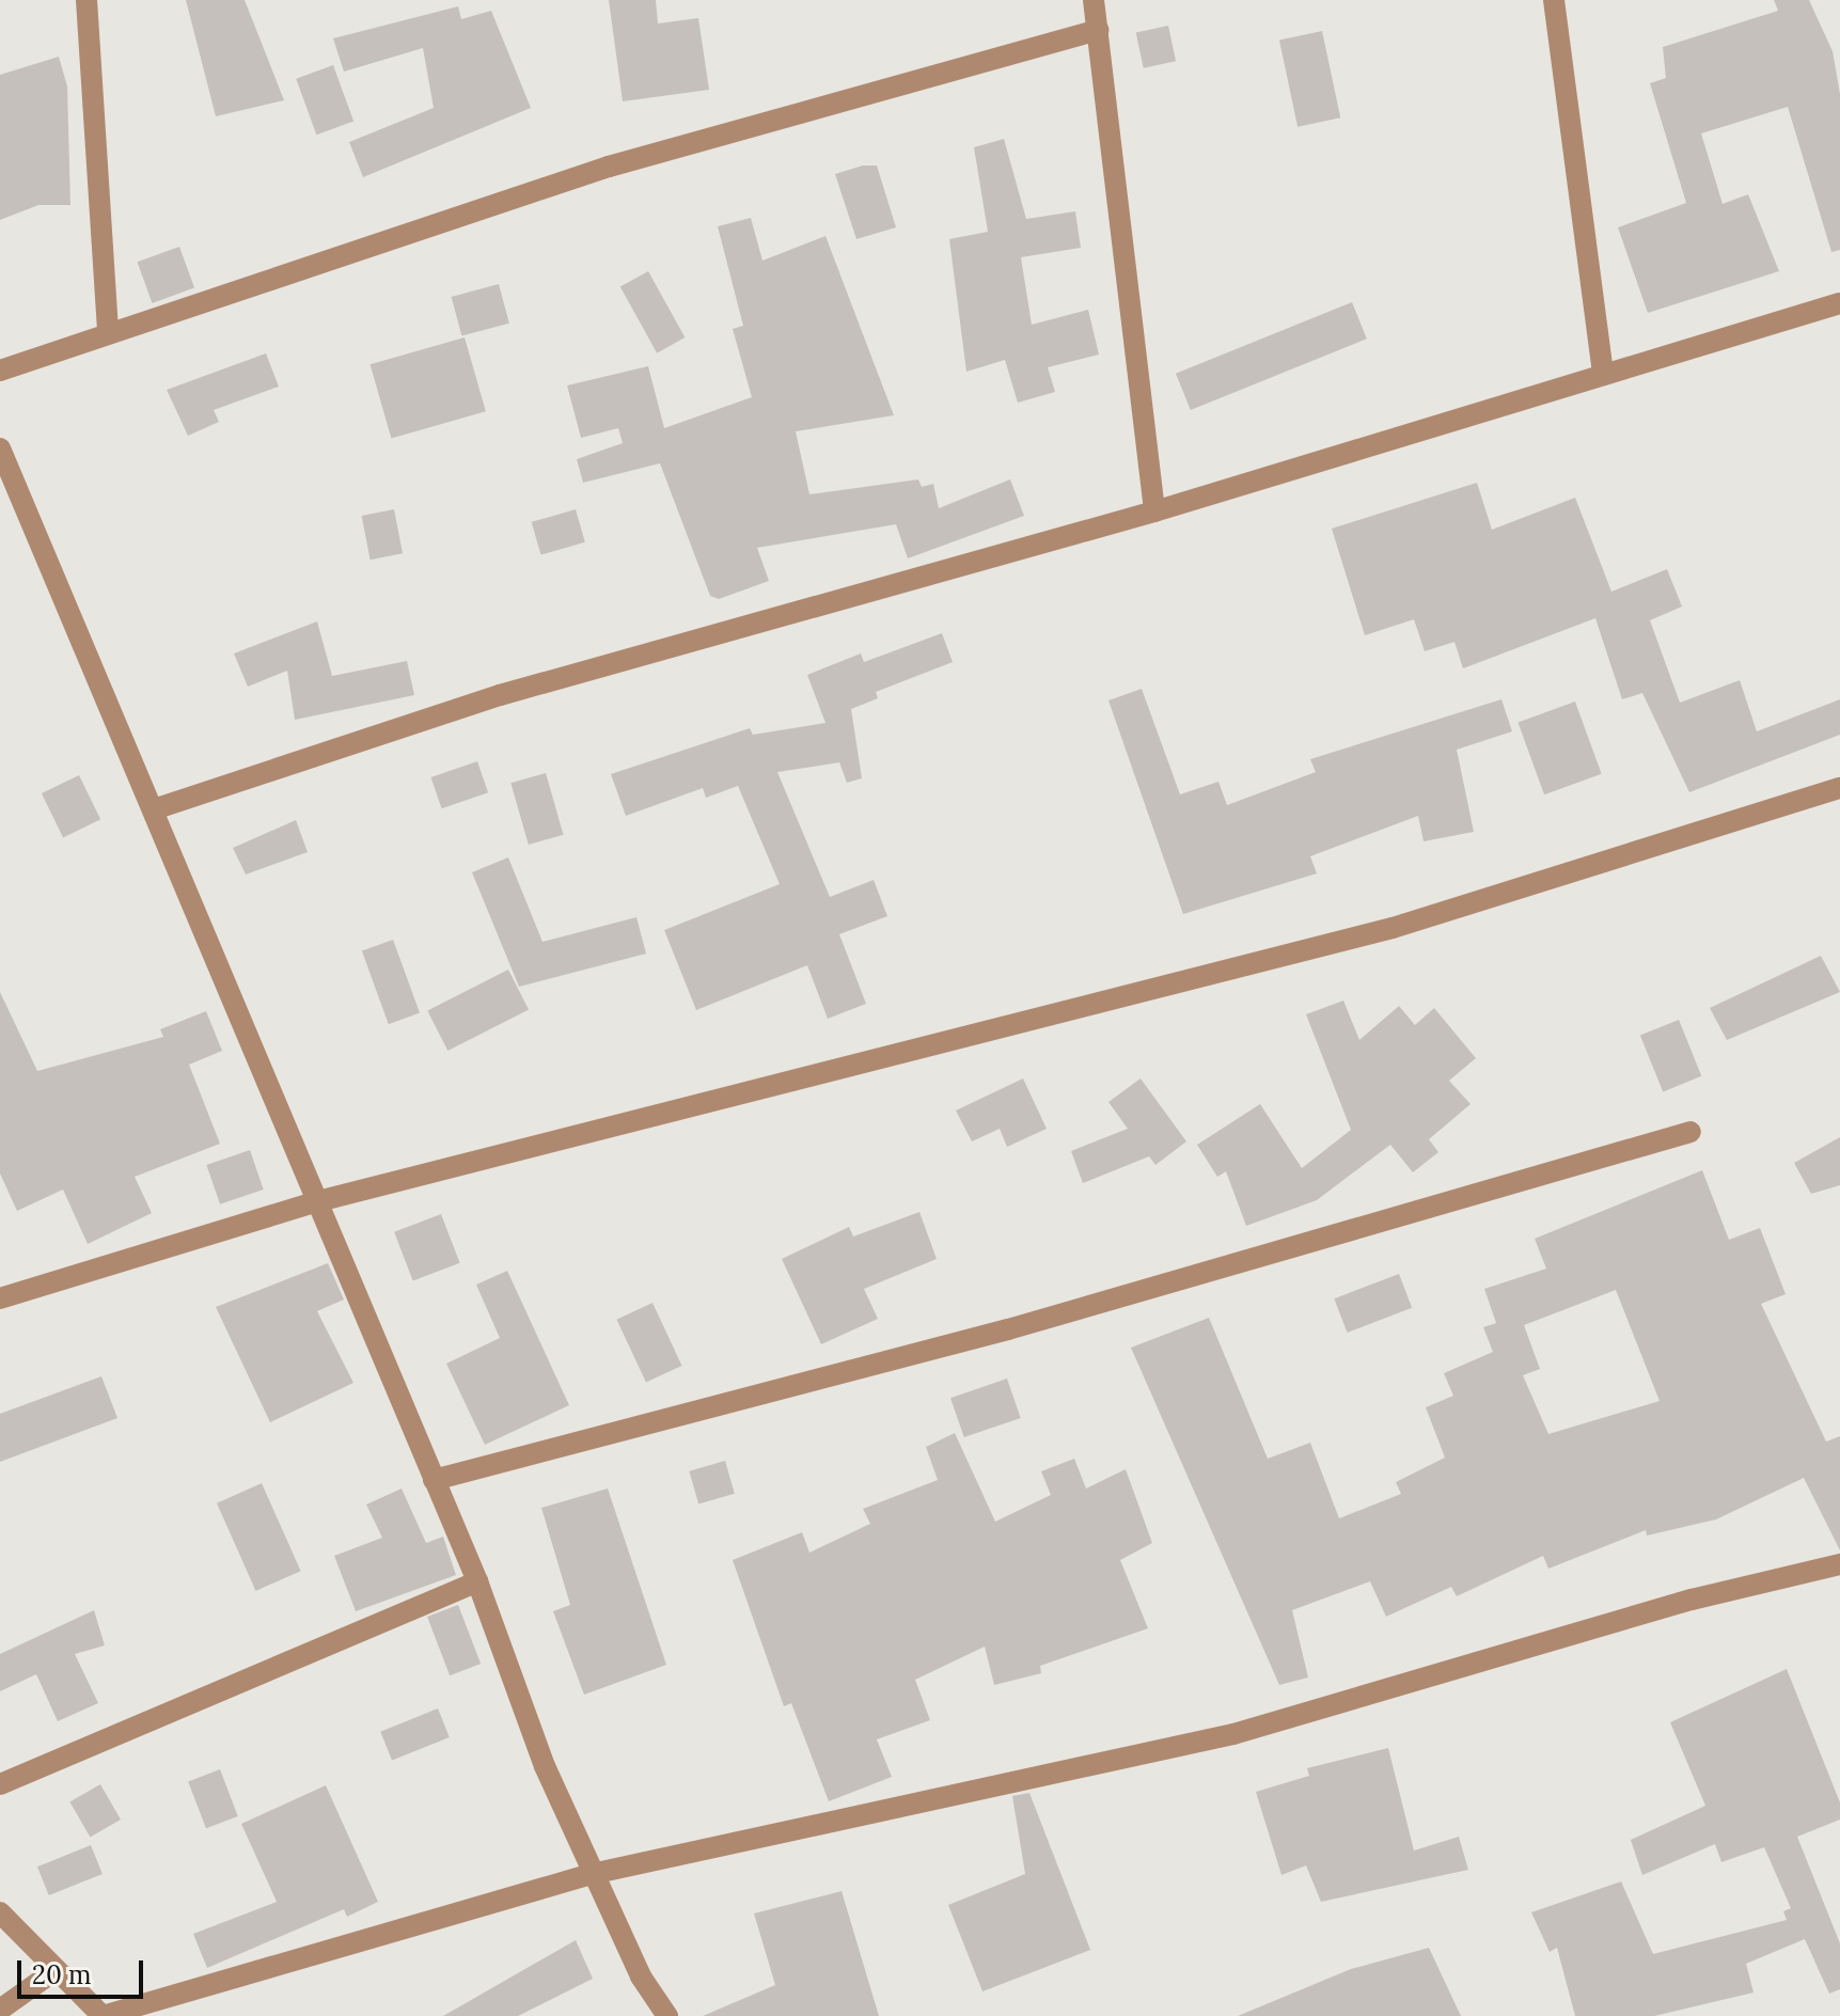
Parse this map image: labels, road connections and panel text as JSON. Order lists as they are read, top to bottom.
{
  "scale_bar": "20 m"
}
